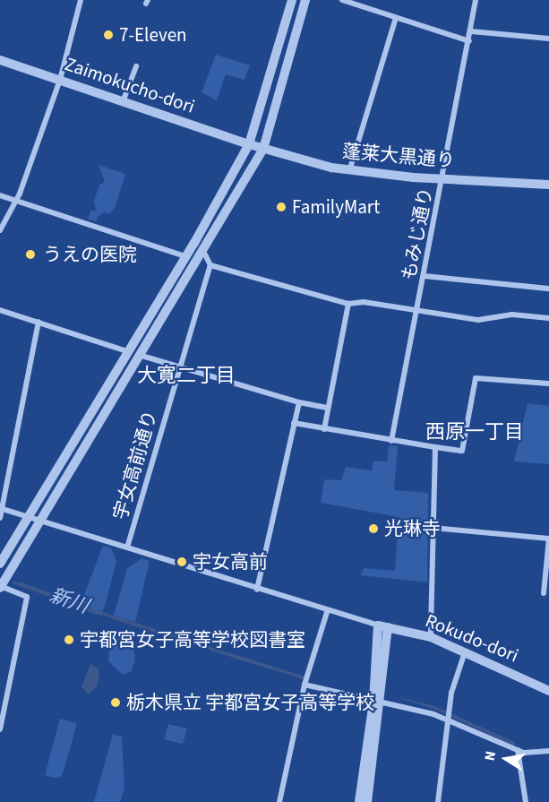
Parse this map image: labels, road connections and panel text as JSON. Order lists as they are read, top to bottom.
{
  "streets": {
    "street": [
      "Zaimokucho-dori",
      "蓬莱大黒通り",
      "もみじ通り",
      "宇女高前通り",
      "Rokudo-dori"
    ]
  },
  "crossings": [
    ["Zaimokucho-dori", "蓬莱大黒通り"],
    ["蓬莱大黒通り", "もみじ通り"]
  ],
  "districts": ["大寛二丁目", "西原一丁目"],
  "water": ["新川"],
  "places": [
    "7-Eleven",
    "FamilyMart",
    "うえの医院",
    "光琳寺",
    "宇女高前",
    "宇都宮女子高等学校図書室",
    "栃木県立 宇都宮女子高等学校"
  ],
  "north": "left"
}
